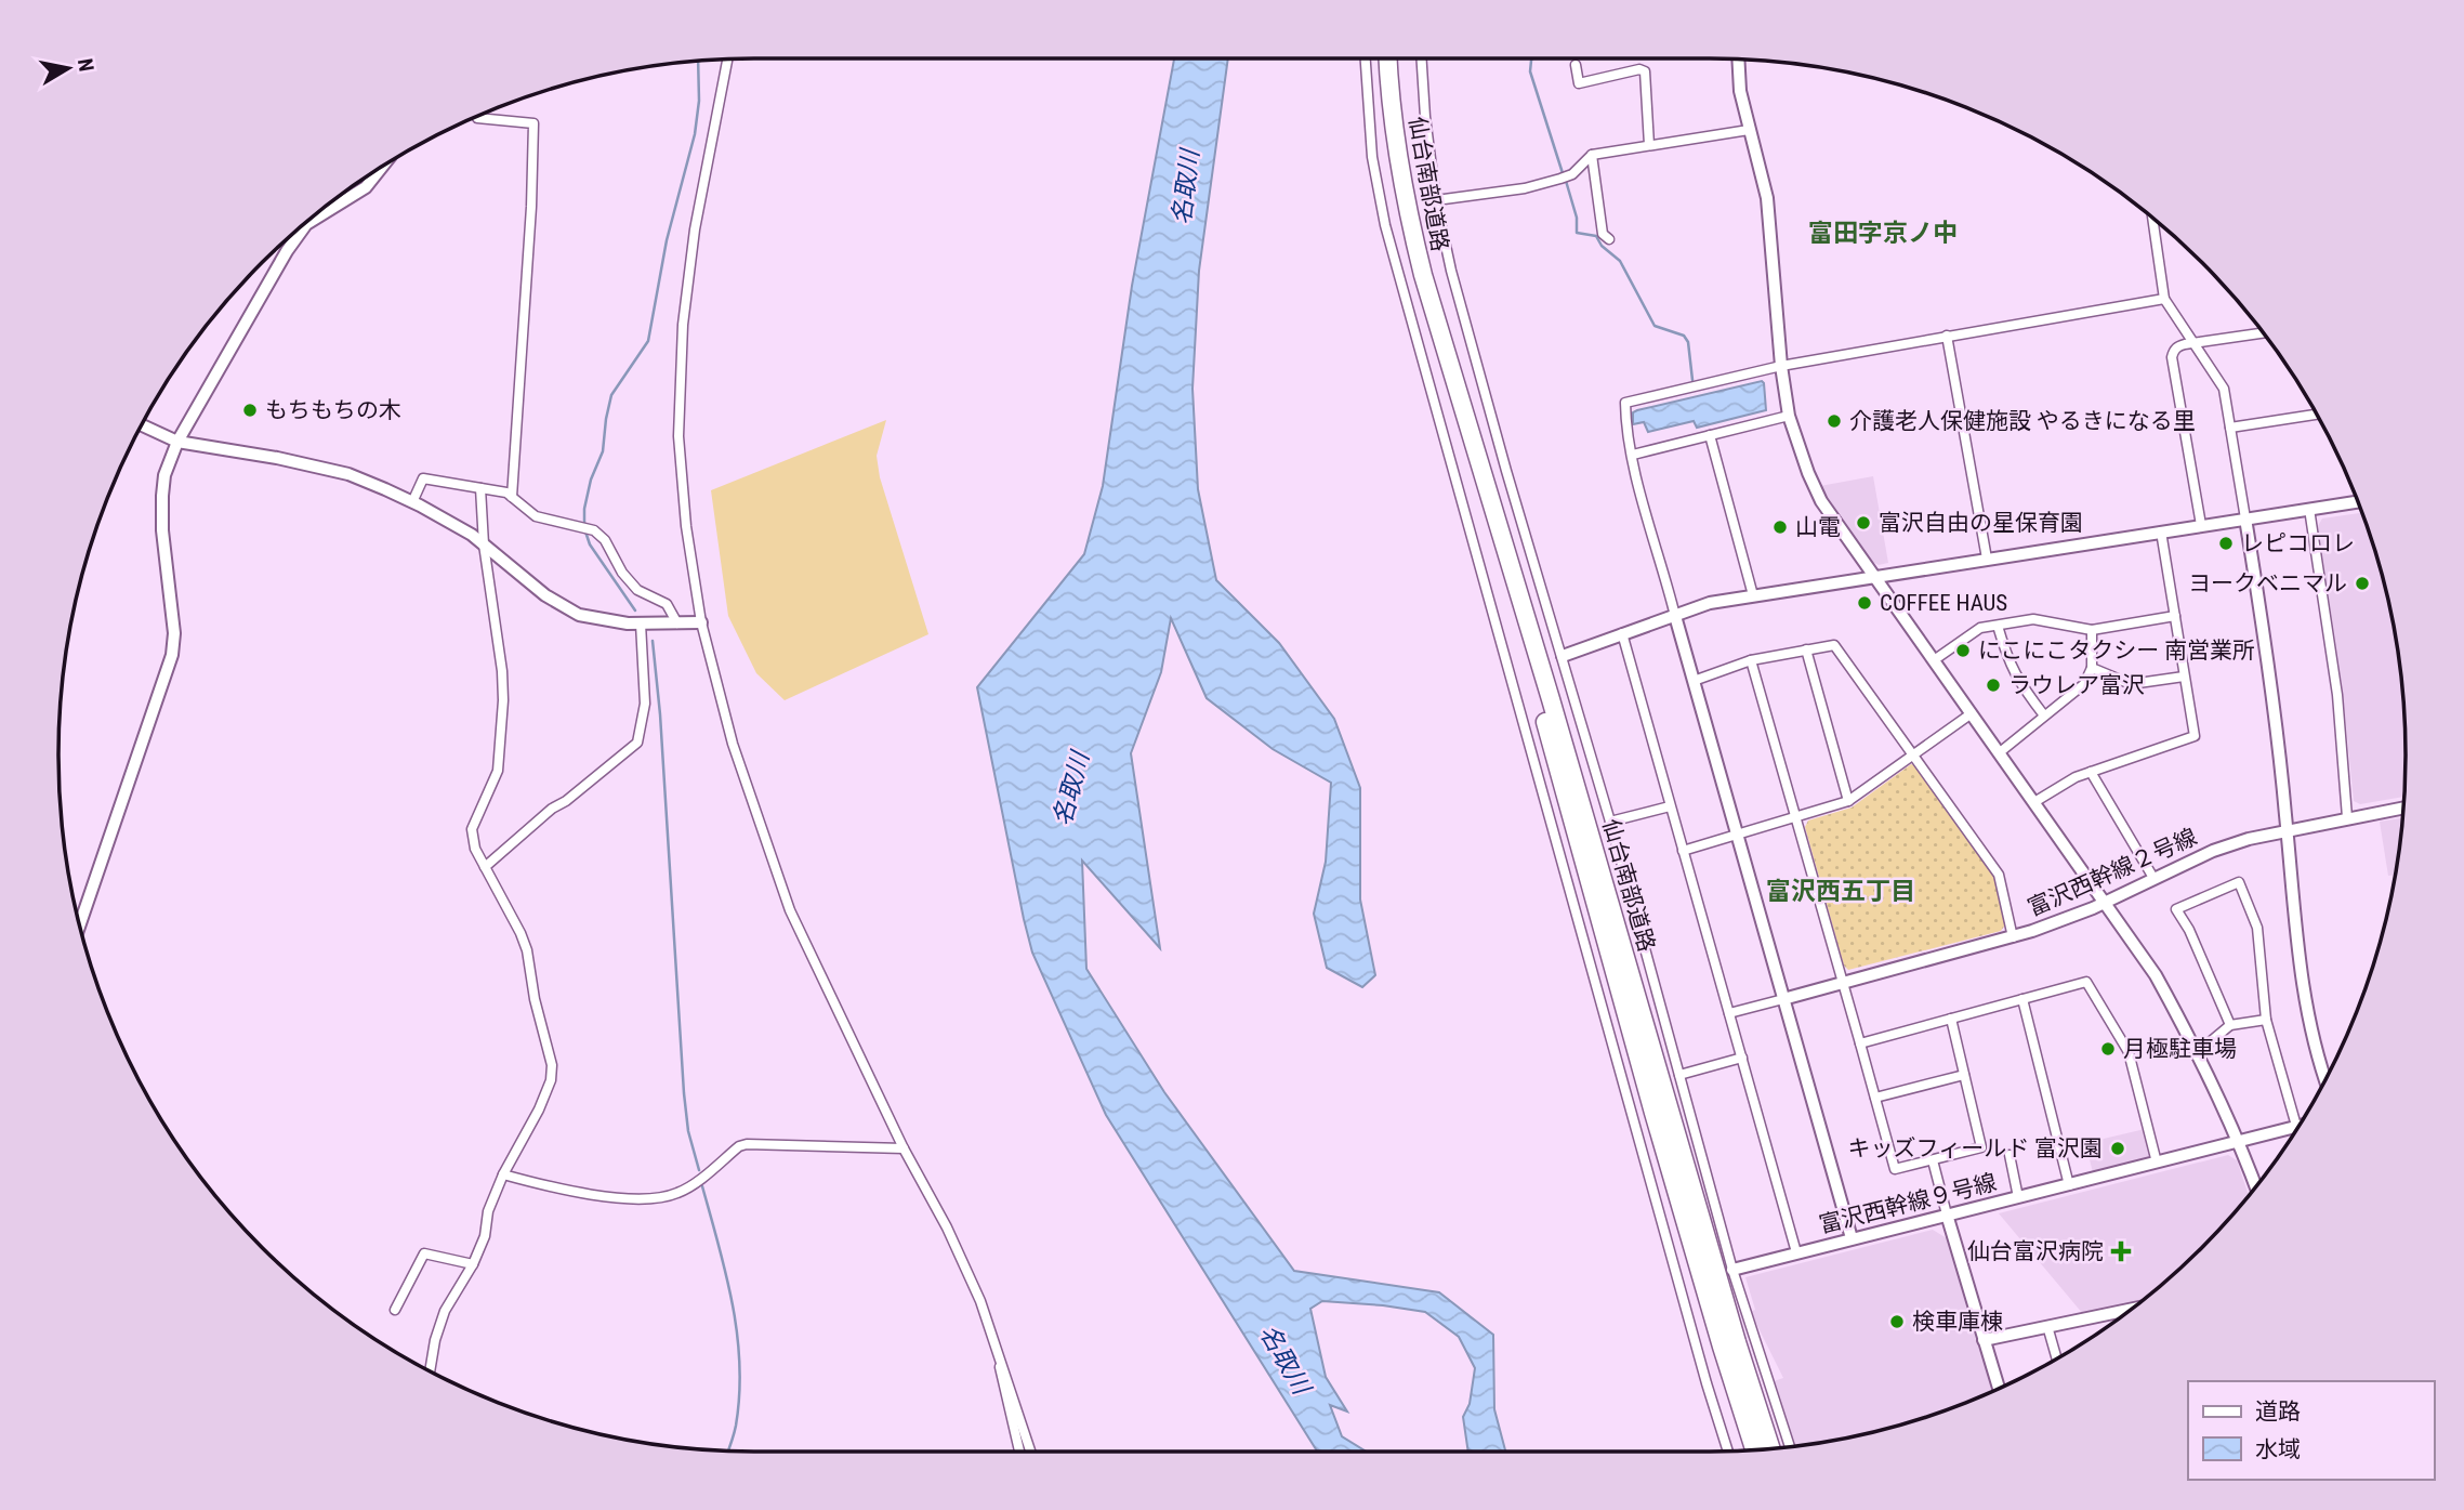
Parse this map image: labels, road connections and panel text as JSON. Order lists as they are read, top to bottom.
{
  "streets": {
    "highway": ["仙台南部道路"],
    "street": ["富沢西幹線２号線", "富沢西幹線９号線"]
  },
  "districts": ["富田字京ノ中", "富沢西五丁目"],
  "water": ["名取川"],
  "places": {
    "other": [
      "もちもちの木",
      "介護老人保健施設 やるきになる里",
      "富沢自由の星保育園",
      "山電",
      "レピコロレ",
      "ヨークベニマル",
      "COFFEE HAUS",
      "にこにこタクシー 南営業所",
      "ラウレア富沢",
      "月極駐車場",
      "キッズフィールド 富沢園",
      "検車庫棟"
    ],
    "health": ["仙台富沢病院"]
  },
  "legend": ["道路", "水域"],
  "north": "right"
}
